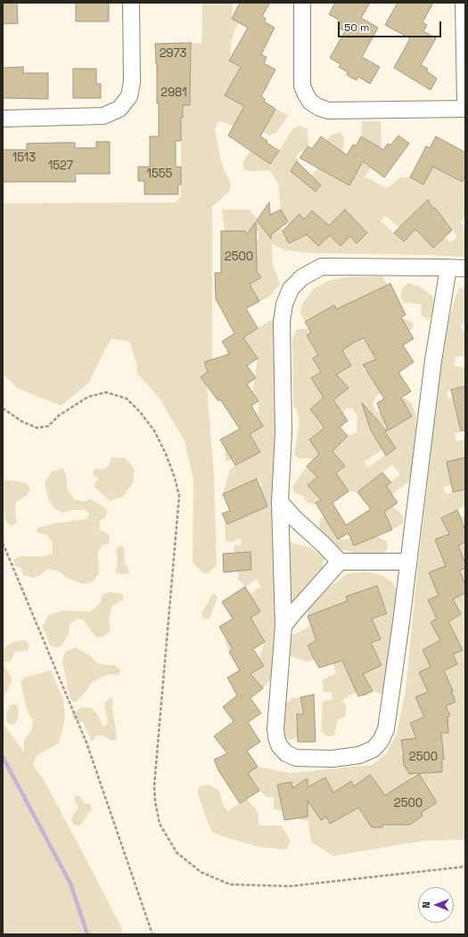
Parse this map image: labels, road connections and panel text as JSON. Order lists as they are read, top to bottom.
{
  "house_numbers": [
    "2973",
    "2981",
    "1513",
    "1527",
    "1555",
    "2500",
    "2500",
    "2500"
  ],
  "scale_bar": "50 m",
  "north": "left"
}
